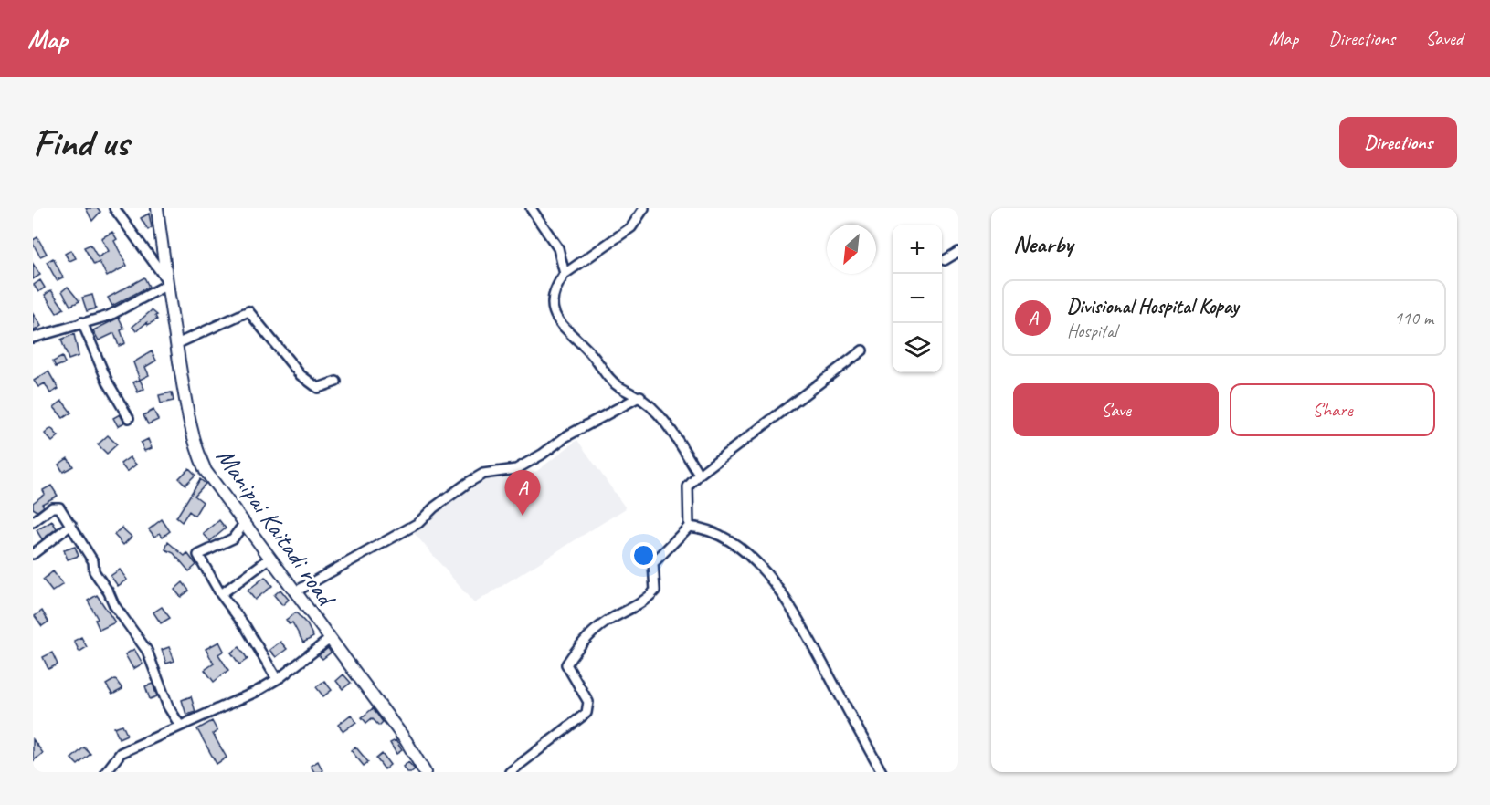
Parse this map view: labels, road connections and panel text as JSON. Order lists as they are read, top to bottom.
{
  "streets": {
    "main road": ["Manipai Kaitadi road"]
  },
  "north": "bottom left",
  "page": {
    "header": "Map",
    "nav": ["Map", "Directions", "Saved"],
    "buttons": [
      "Directions",
      ["Save", "Share"]
    ],
    "title": "Find us",
    "heading": "Nearby",
    "map_buttons": ["+", "−"],
    "list": [
      {
        "mark": "A",
        "name": "Divisional Hospital Kopay",
        "note": "Hospital",
        "value": "110 m"
      }
    ],
    "pins": "A"
  }
}
